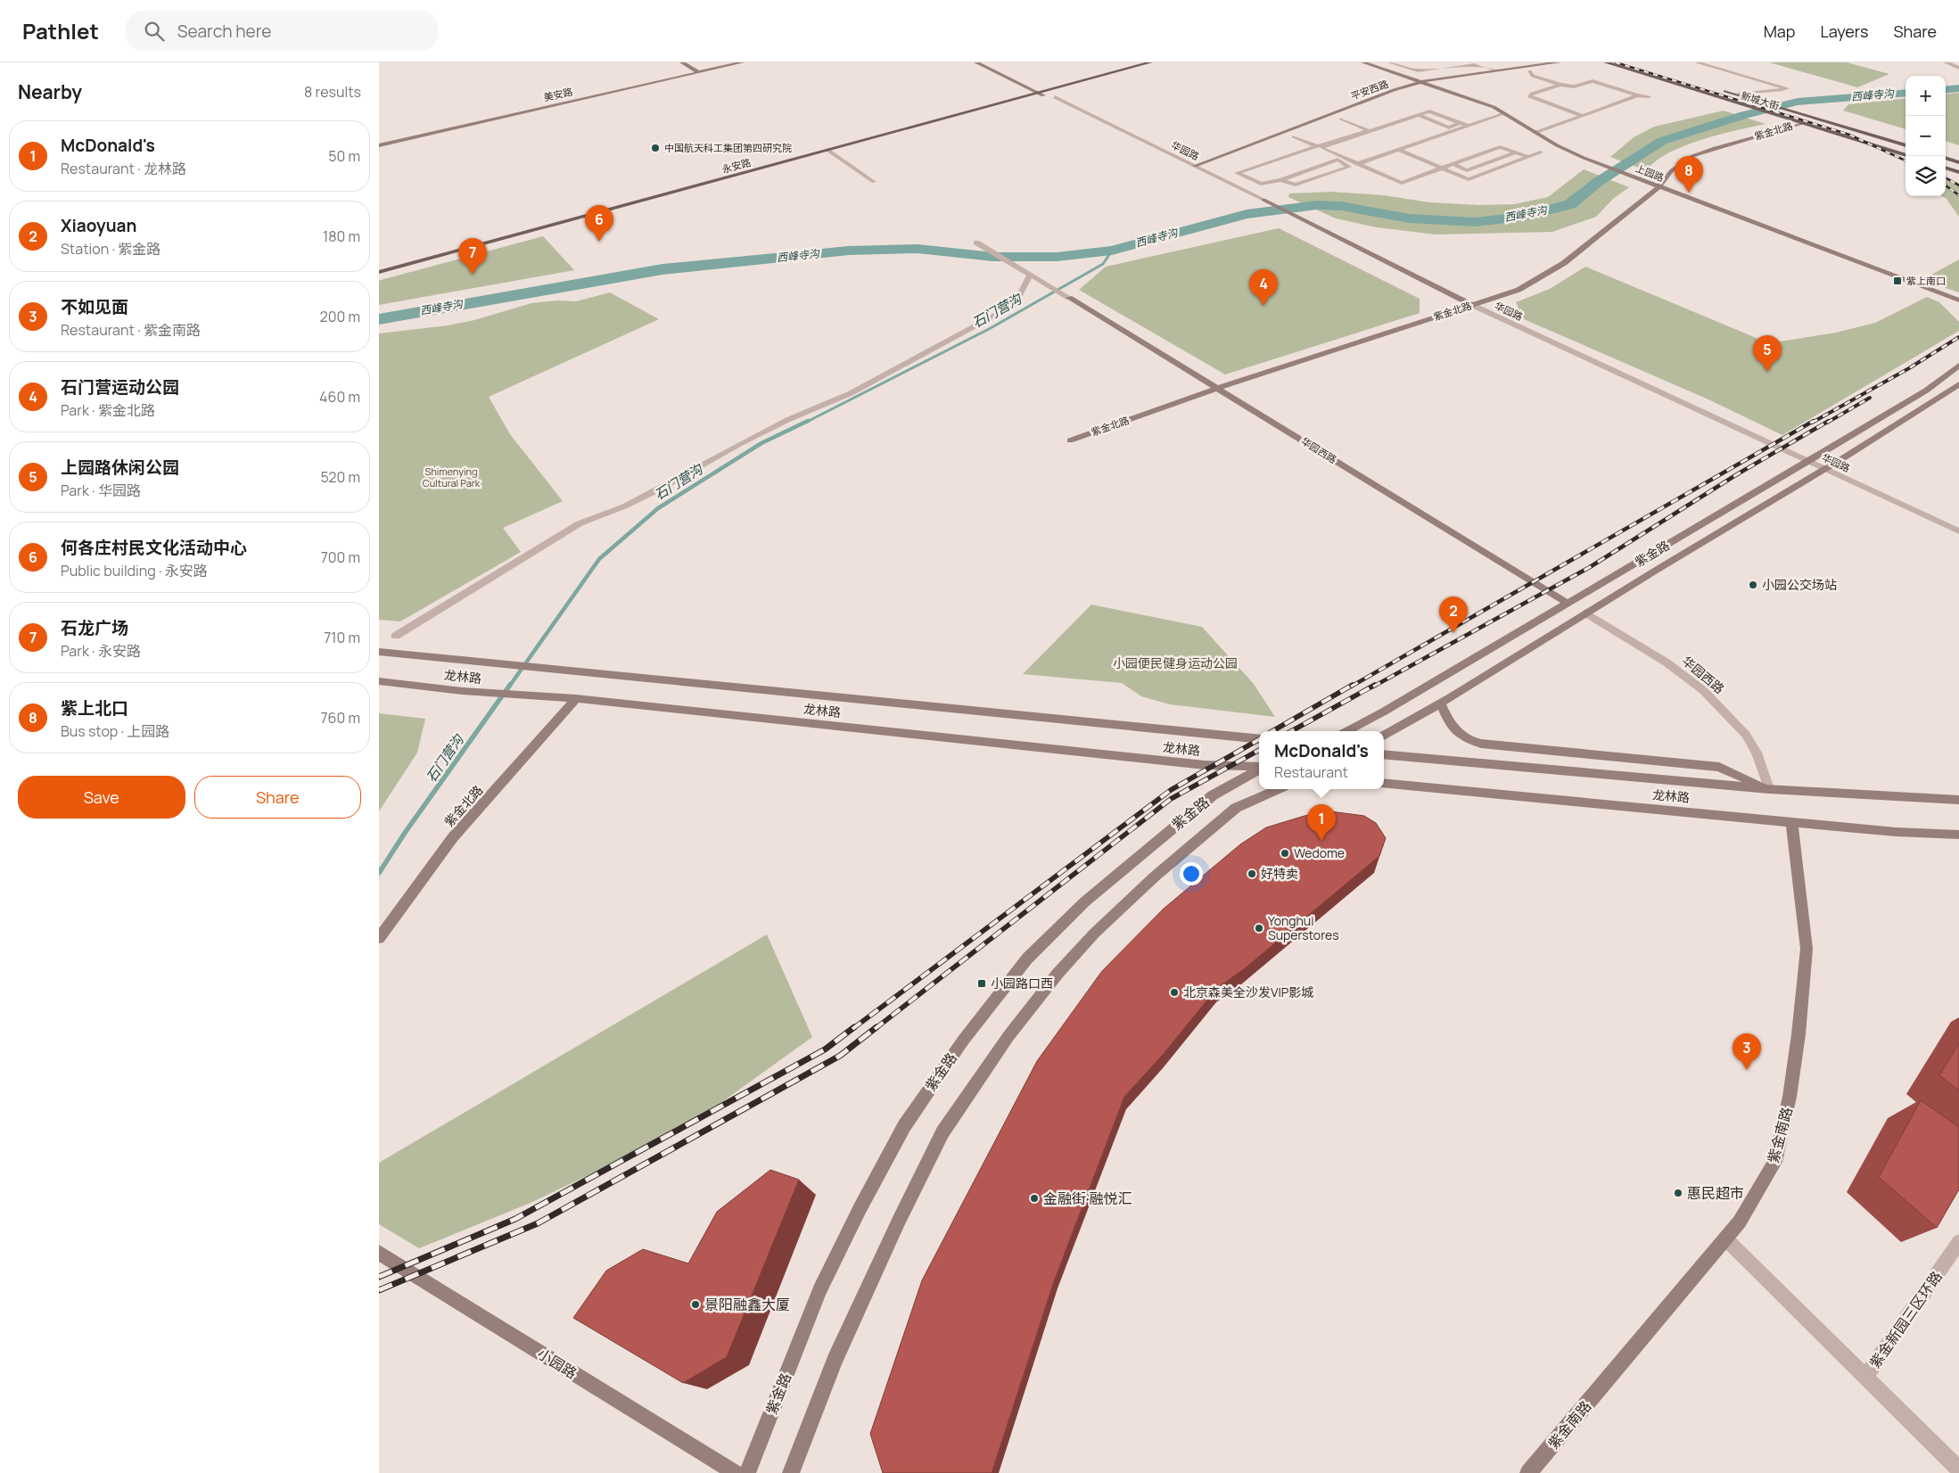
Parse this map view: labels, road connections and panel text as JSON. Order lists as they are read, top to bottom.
{
  "streets": {
    "main road": ["新城大街", "永安路"],
    "street": [
      "平安西路",
      "美安路",
      "紫金北路",
      "华园路",
      "上园路",
      "华园西路",
      "紫金路",
      "龙林路",
      "紫金南路",
      "紫金新园三区环路",
      "小园路"
    ]
  },
  "crossings": [
    ["平安西路", "华园路"],
    ["平安西路", "上园路"],
    ["新城大街", "紫金北路"],
    ["紫金北路", "华园路"],
    ["紫金北路", "上园路"],
    ["紫金北路", "华园西路"],
    ["紫金北路", "龙林路"],
    ["华园路", "永安路"],
    ["华园路", "紫金路"],
    ["华园西路", "紫金路"],
    ["华园西路", "龙林路"],
    ["龙林路", "紫金南路"]
  ],
  "water": ["西峰寺沟", "石门营沟"],
  "parks": ["Shimenying Cultural Park", "小园便民健身运动公园"],
  "places": {
    "other": [
      "中国航天科工集团第四研究院",
      "小园公交场站",
      "Wedome",
      "好特卖",
      "Yonghui Superstores",
      "北京森美全沙发VIP影城",
      "惠民超市",
      "金融街·融悦汇",
      "景阳融鑫大厦"
    ],
    "transit": ["紫上南口", "小园路口西"]
  },
  "page": {
    "header": "Pathlet",
    "search": "Search here",
    "nav": ["Map", "Layers", "Share"],
    "heading": ["Nearby", "8 results"],
    "map_buttons": ["+", "−"],
    "list": [
      {
        "mark": "1",
        "name": "McDonald's",
        "note": "Restaurant · 龙林路",
        "value": "50 m"
      },
      {
        "mark": "2",
        "name": "Xiaoyuan",
        "note": "Station · 紫金路",
        "value": "180 m"
      },
      {
        "mark": "3",
        "name": "不如见面",
        "note": "Restaurant · 紫金南路",
        "value": "200 m"
      },
      {
        "mark": "4",
        "name": "石门营运动公园",
        "note": "Park · 紫金北路",
        "value": "460 m"
      },
      {
        "mark": "5",
        "name": "上园路休闲公园",
        "note": "Park · 华园路",
        "value": "520 m"
      },
      {
        "mark": "6",
        "name": "何各庄村民文化活动中心",
        "note": "Public building · 永安路",
        "value": "700 m"
      },
      {
        "mark": "7",
        "name": "石龙广场",
        "note": "Park · 永安路",
        "value": "710 m"
      },
      {
        "mark": "8",
        "name": "紫上北口",
        "note": "Bus stop · 上园路",
        "value": "760 m"
      }
    ],
    "pins": [
      "8",
      "6",
      "7",
      "4",
      "5",
      "2",
      "1",
      "3"
    ],
    "popup": ["McDonald's", "Restaurant"],
    "buttons": ["Save", "Share"]
  }
}
